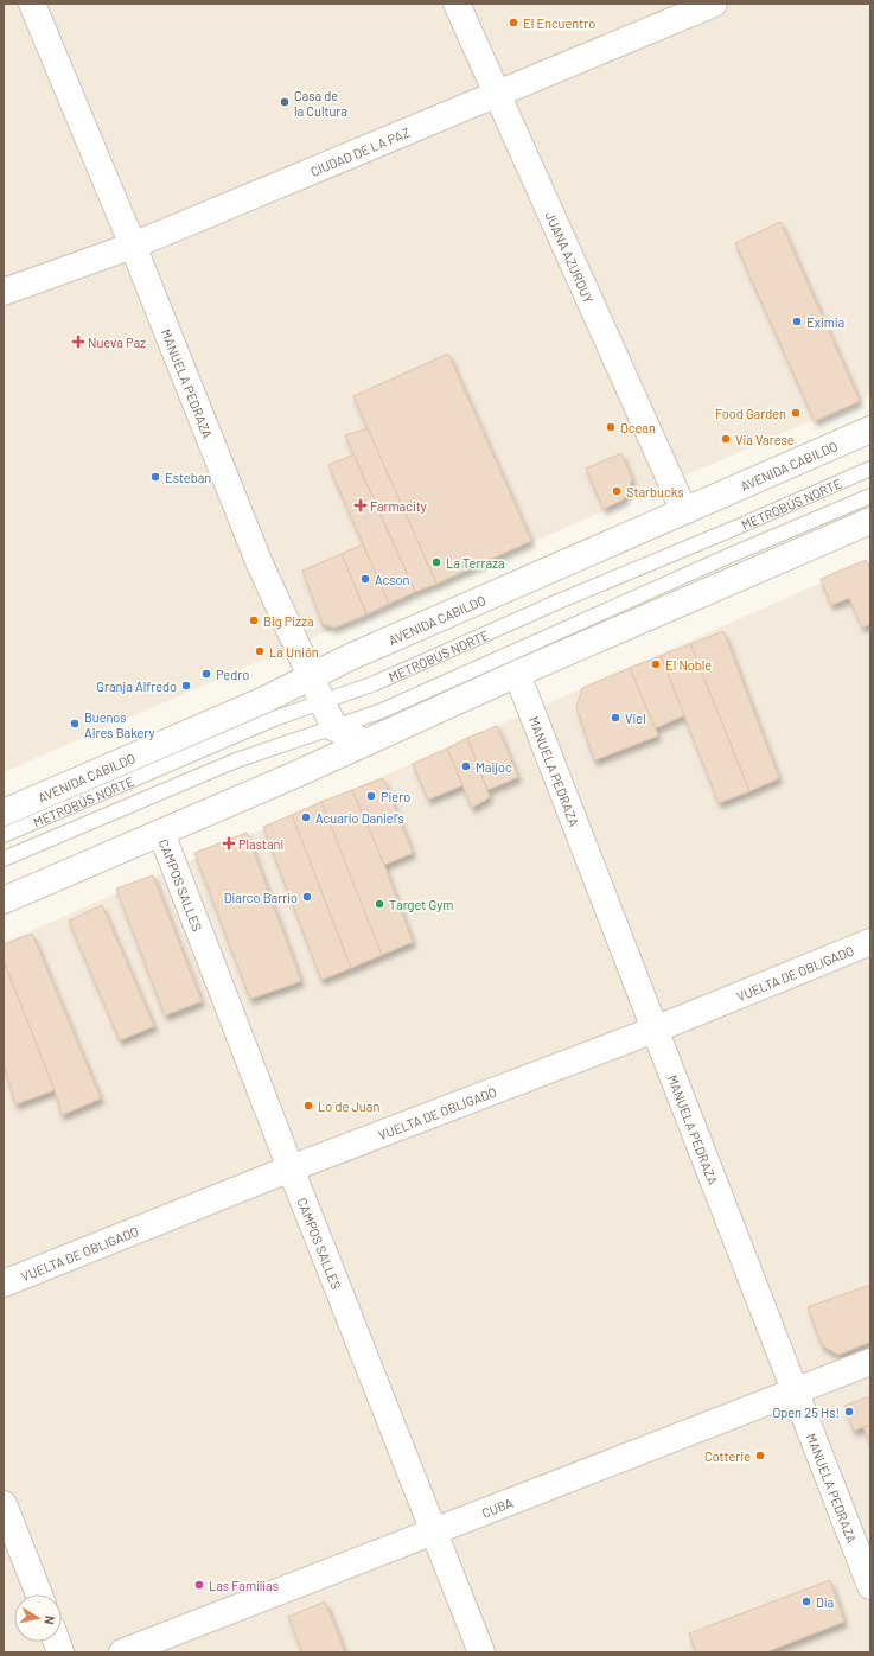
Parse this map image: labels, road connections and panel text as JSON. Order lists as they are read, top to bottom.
{
  "streets": {
    "street": [
      "CIUDAD DE LA PAZ",
      "JUANA AZURDUY",
      "MANUELA PEDRAZA",
      "AVENIDA CABILDO",
      "CAMPOS SALLES",
      "VUELTA DE OBLIGADO",
      "CUBA"
    ],
    "lane": ["METROBÚS NORTE"]
  },
  "crossings": [
    ["CIUDAD DE LA PAZ", "JUANA AZURDUY"],
    ["CIUDAD DE LA PAZ", "MANUELA PEDRAZA"],
    ["JUANA AZURDUY", "AVENIDA CABILDO"],
    ["MANUELA PEDRAZA", "AVENIDA CABILDO"],
    ["MANUELA PEDRAZA", "METROBÚS NORTE"],
    ["MANUELA PEDRAZA", "VUELTA DE OBLIGADO"],
    ["MANUELA PEDRAZA", "CUBA"],
    ["CAMPOS SALLES", "VUELTA DE OBLIGADO"],
    ["CAMPOS SALLES", "CUBA"]
  ],
  "places": {
    "other": [
      "El Encuentro",
      "Casa de la Cultura",
      "Eximia",
      "Food Garden",
      "Ocean",
      "Via Varese",
      "Esteban",
      "Starbucks",
      "La Terraza",
      "Acson",
      "Big Pizza",
      "La Unión",
      "El Noble",
      "Pedro",
      "Granja Alfredo",
      "Viel",
      "Buenos Aires Bakery",
      "Maijoc",
      "Piero",
      "Acuario Daniel's",
      "Diarco Barrio",
      "Target Gym",
      "Lo de Juan",
      "Open 25 Hs!",
      "Cotterie",
      "Las Familias",
      "Dia"
    ],
    "health": ["Nueva Paz", "Farmacity", "Plastani"]
  },
  "north": "right"
}
